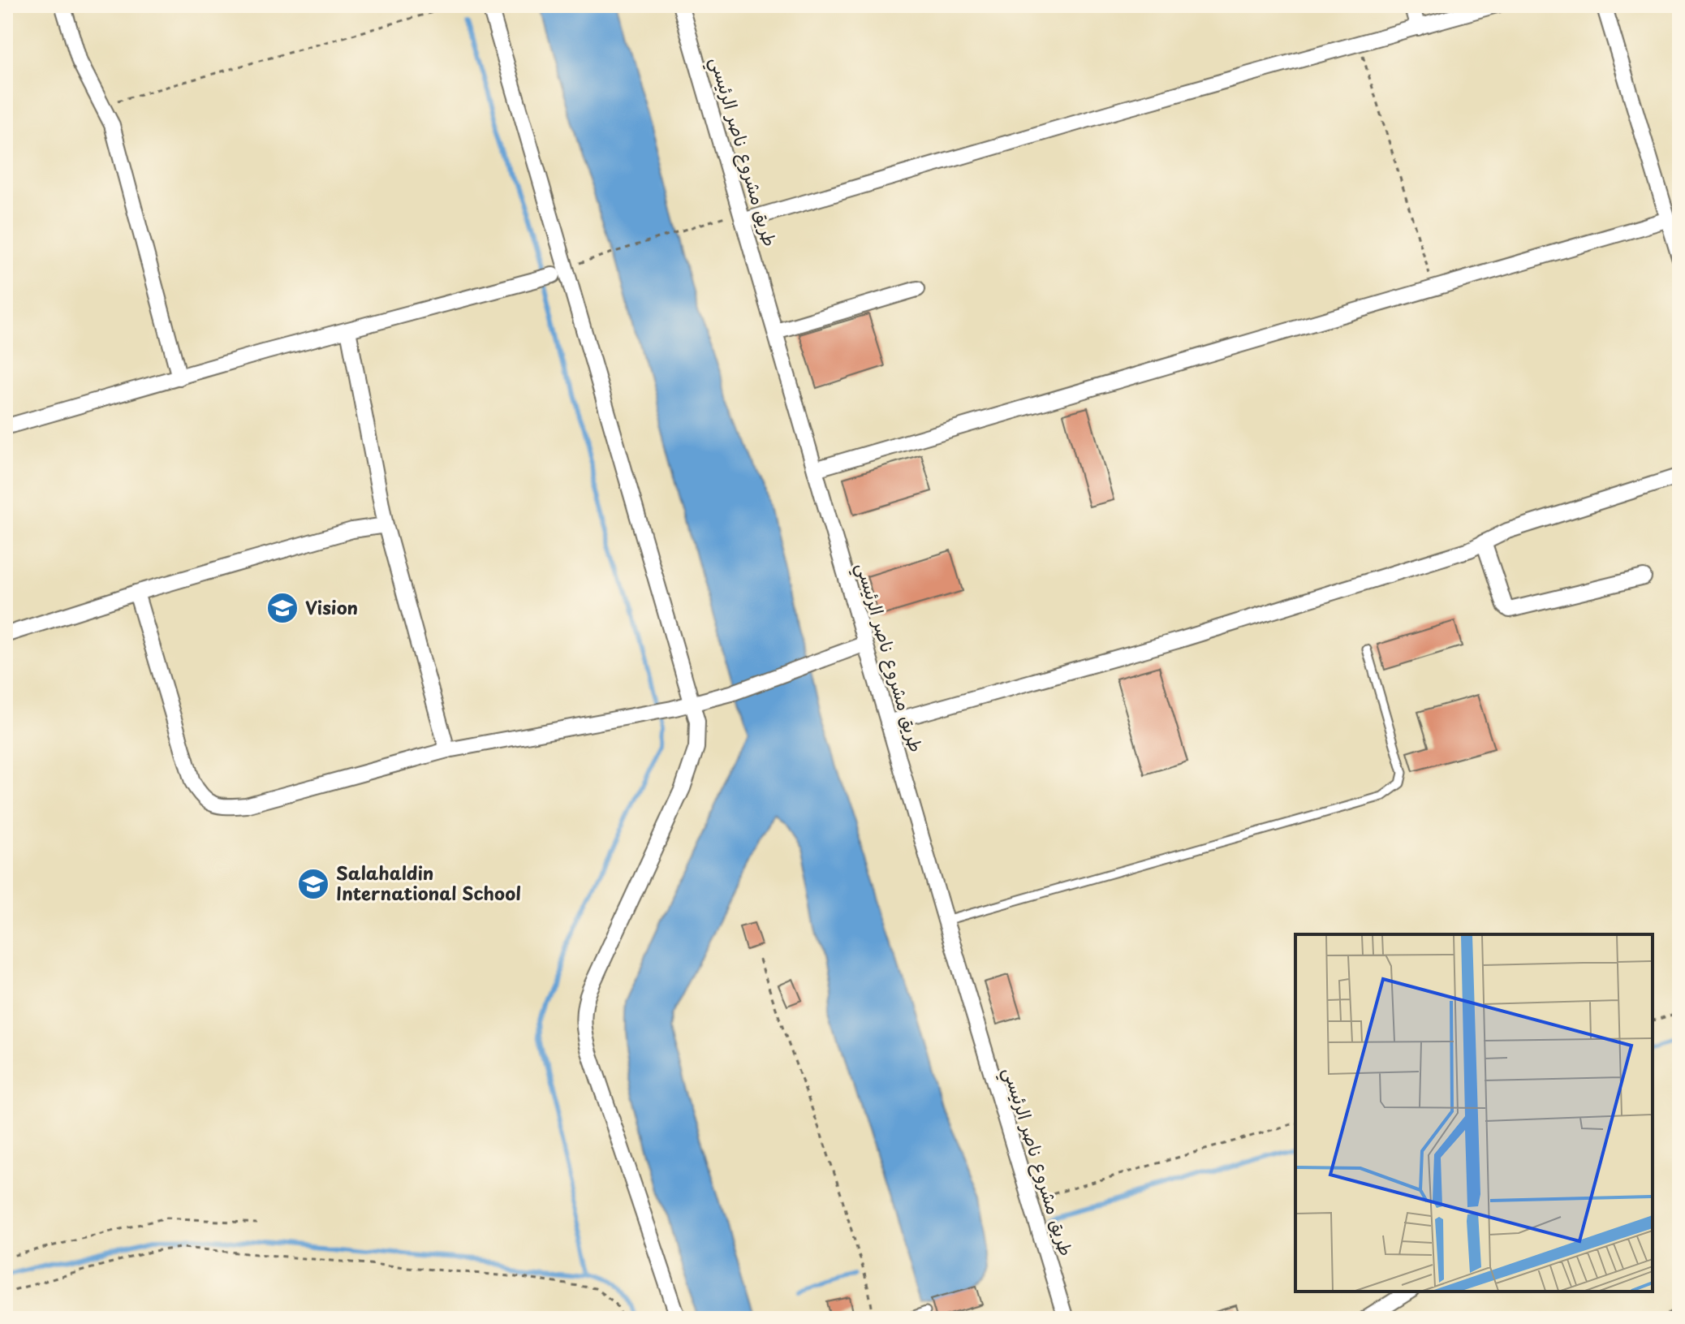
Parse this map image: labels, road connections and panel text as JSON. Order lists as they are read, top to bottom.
{
  "streets": {
    "street": ["طريق مشروع ناصر الرئيسي"]
  },
  "places": {
    "school or university": ["Vision", "Salahaldin International School"]
  }
}
